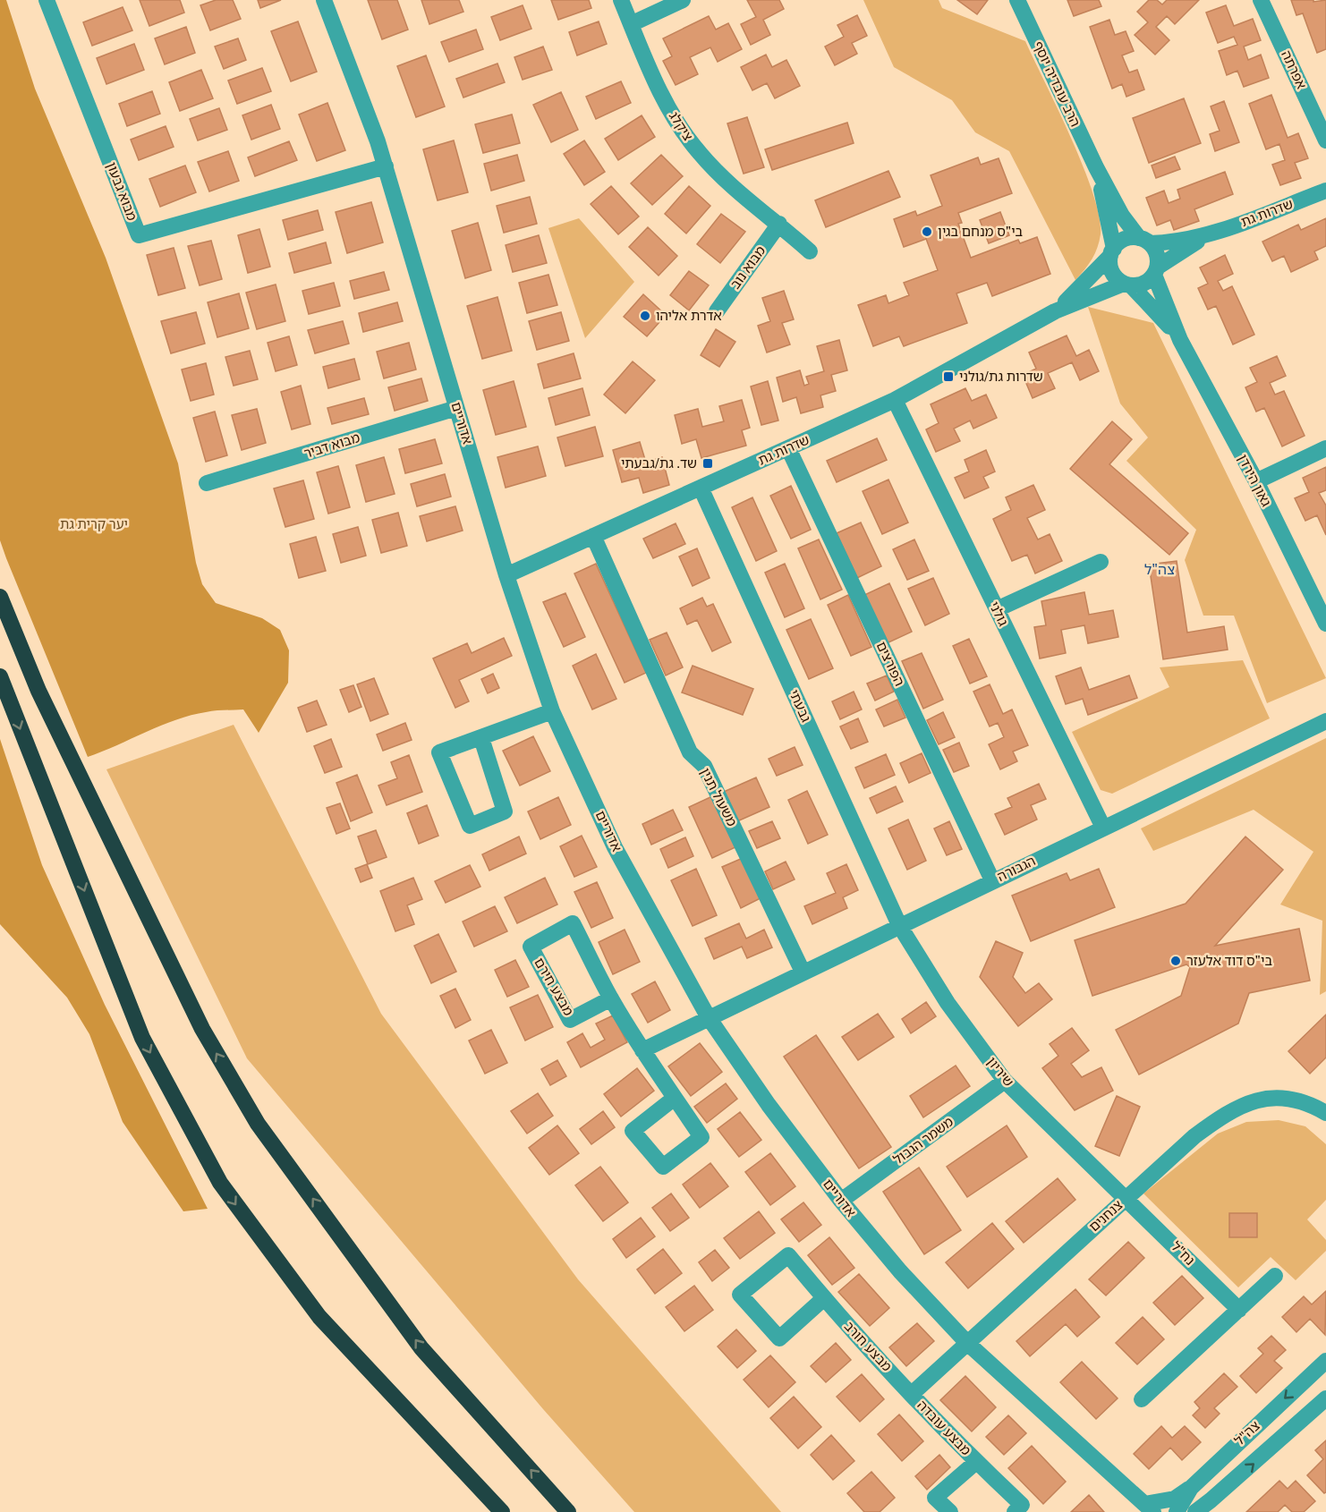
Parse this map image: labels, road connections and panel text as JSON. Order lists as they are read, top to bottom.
{
  "streets": {
    "street": [
      "אפרתה",
      "הרב עובדיה יוסף",
      "ציקלג",
      "מבוא גבעון",
      "שדרות גת",
      "מבוא נוב",
      "אדוריים",
      "מבוא דביר",
      "גאון הירדן",
      "גולני",
      "הפורצים",
      "גבעתי",
      "משעול תנין",
      "הגבורה",
      "מבצע חירם",
      "שיריון",
      "משמר הגבול",
      "צנחנים",
      "נח\"ל",
      "מבצע חורב",
      "מבצע עובדה",
      "צה\"ל"
    ]
  },
  "crossings": [
    ["הרב עובדיה יוסף", "שדרות גת"],
    ["הרב עובדיה יוסף", "גאון הירדן"],
    ["ציקלג", "מבוא נוב"],
    ["מבוא גבעון", "אדוריים"],
    ["שדרות גת", "אדוריים"],
    ["שדרות גת", "גאון הירדן"],
    ["שדרות גת", "גולני"],
    ["שדרות גת", "הפורצים"],
    ["שדרות גת", "גבעתי"],
    ["שדרות גת", "משעול תנין"],
    ["אדוריים", "מבוא דביר"],
    ["אדוריים", "הגבורה"],
    ["אדוריים", "משמר הגבול"],
    ["אדוריים", "צנחנים"],
    ["גולני", "הגבורה"],
    ["הפורצים", "הגבורה"],
    ["גבעתי", "הגבורה"],
    ["גבעתי", "שיריון"],
    ["משעול תנין", "הגבורה"],
    ["הגבורה", "מבצע חירם"],
    ["הגבורה", "שיריון"],
    ["שיריון", "משמר הגבול"],
    ["שיריון", "צנחנים"],
    ["שיריון", "נח\"ל"],
    ["צנחנים", "נח\"ל"],
    ["צנחנים", "מבצע חורב"],
    ["צנחנים", "מבצע עובדה"],
    ["מבצע חורב", "מבצע עובדה"]
  ],
  "districts": ["צה\"ל"],
  "parks": ["יער קרית גת"],
  "places": {
    "other": ["בי\"ס מנחם בגין", "אדרת אליהו", "בי\"ס דוד אלעזר"],
    "transit": ["שדרות גת/גולני", "שד. גת/גבעתי"]
  }
}
